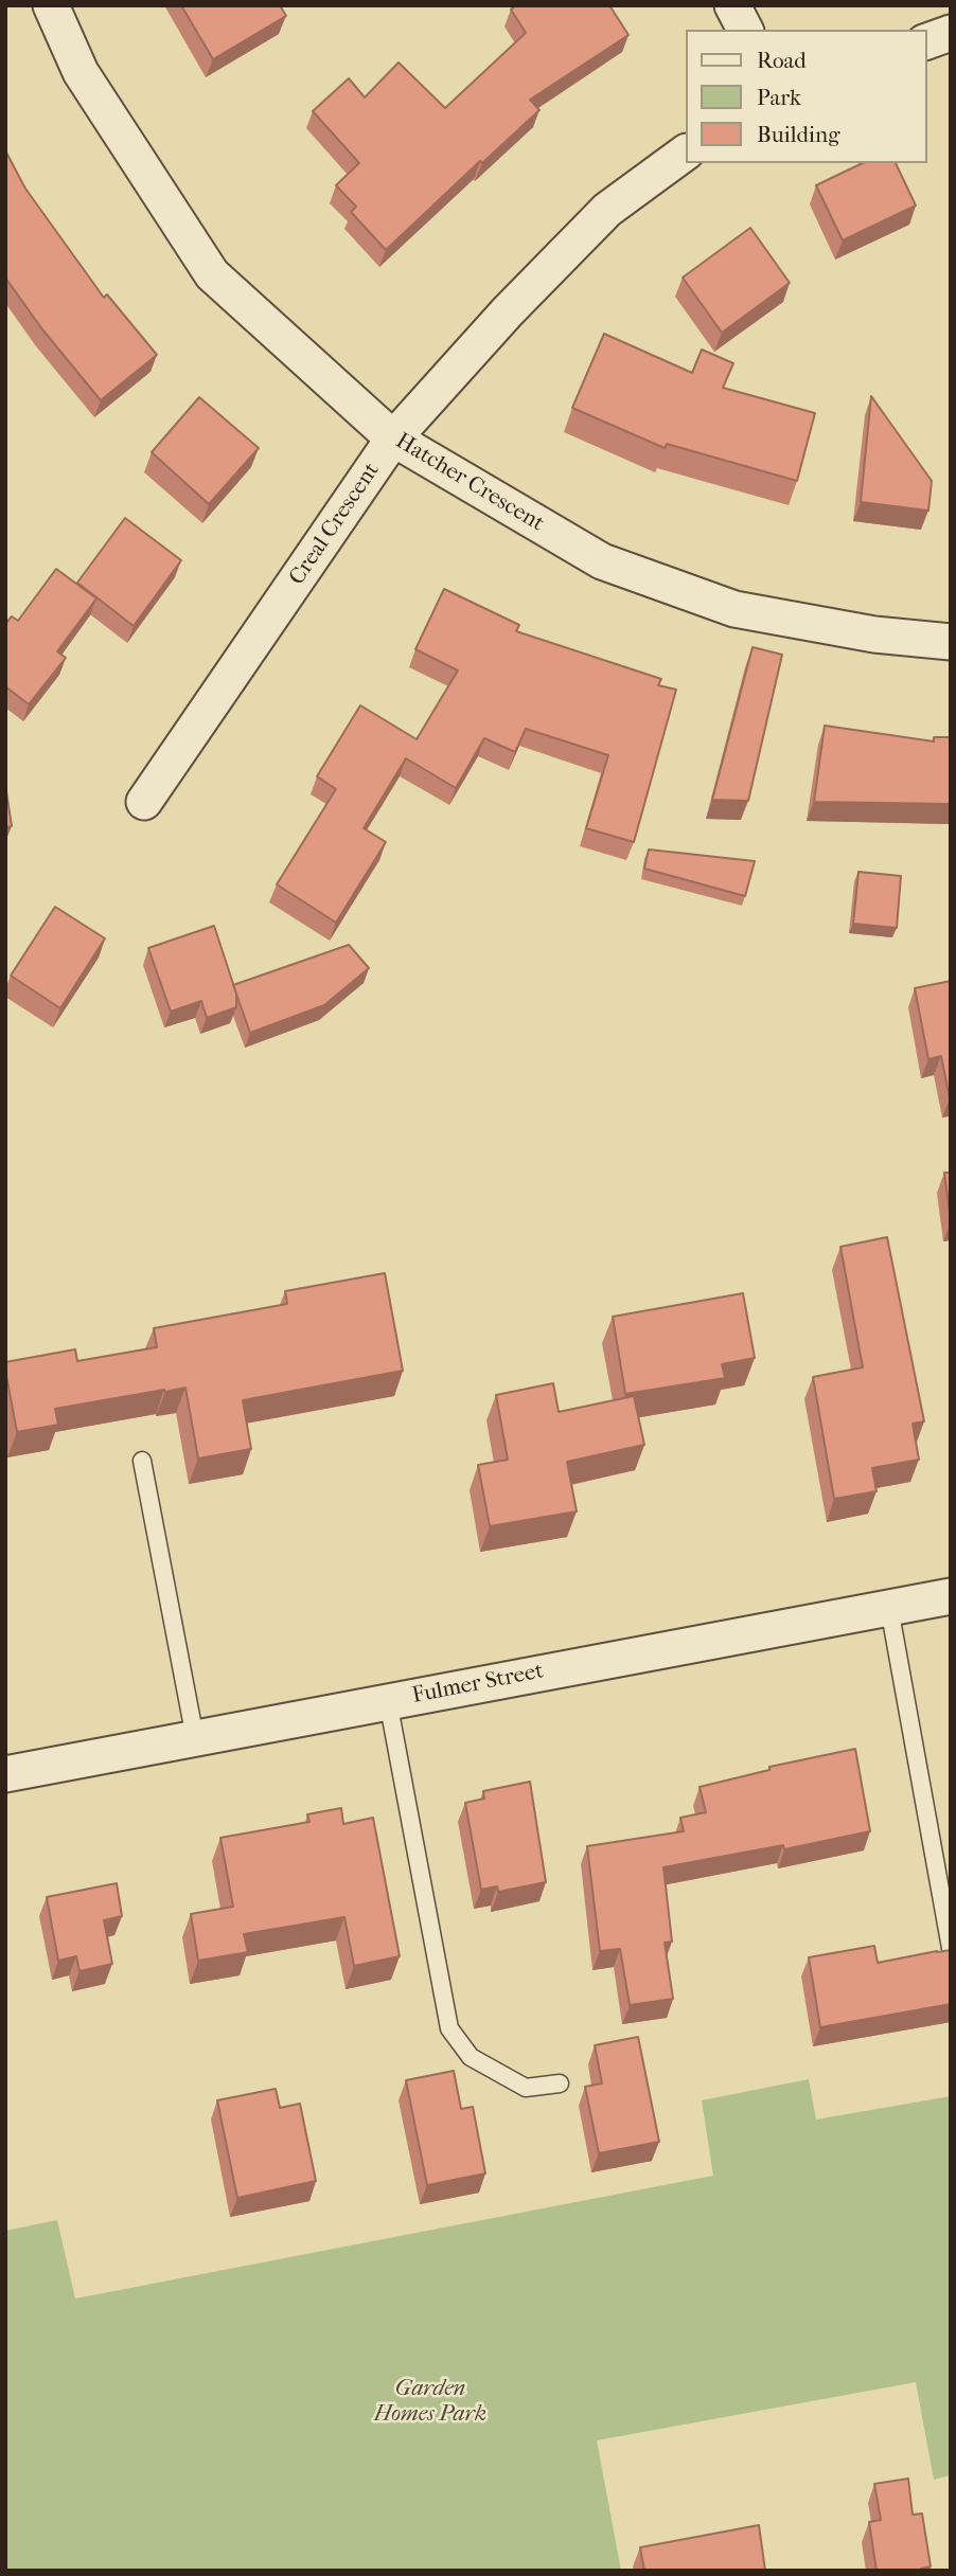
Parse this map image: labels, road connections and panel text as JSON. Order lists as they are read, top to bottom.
{
  "streets": {
    "street": ["Hatcher Crescent", "Creal Crescent", "Fulmer Street"]
  },
  "crossings": [
    ["Hatcher Crescent", "Creal Crescent"]
  ],
  "parks": ["Garden Homes Park"],
  "legend": ["Road", "Park", "Building"]
}
